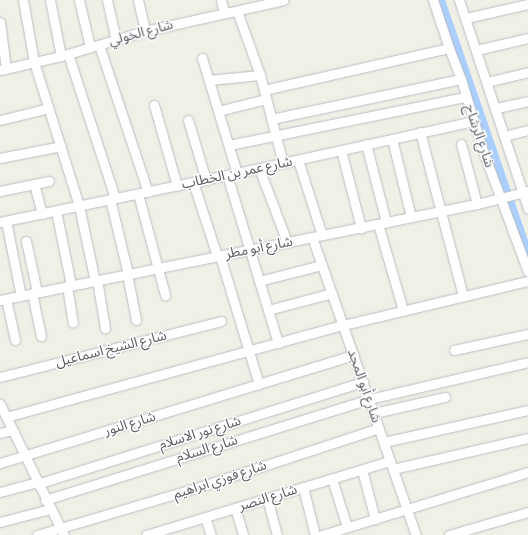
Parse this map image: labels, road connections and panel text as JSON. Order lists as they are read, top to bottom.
{
  "streets": {
    "street": [
      "شارع الخولي",
      "شارع الرشاح",
      "شارع عمر بن الخطاب",
      "شارع أبو مطر",
      "شارع الشيخ اسماعيل",
      "شارع أبو المجد",
      "شارع النور",
      "شارع نور الاسلام",
      "شارع السلام",
      "شارع فوزي ابراهيم",
      "شارع النصر"
    ]
  },
  "crossings": [
    ["شارع الرشاح", "شارع عمر بن الخطاب"],
    ["شارع الرشاح", "شارع أبو مطر"],
    ["شارع أبو مطر", "شارع أبو المجد"],
    ["شارع أبو المجد", "شارع النور"],
    ["شارع أبو المجد", "شارع نور الاسلام"],
    ["شارع أبو المجد", "شارع السلام"],
    ["شارع أبو المجد", "شارع فوزي ابراهيم"],
    ["شارع أبو المجد", "شارع النصر"]
  ]
}
